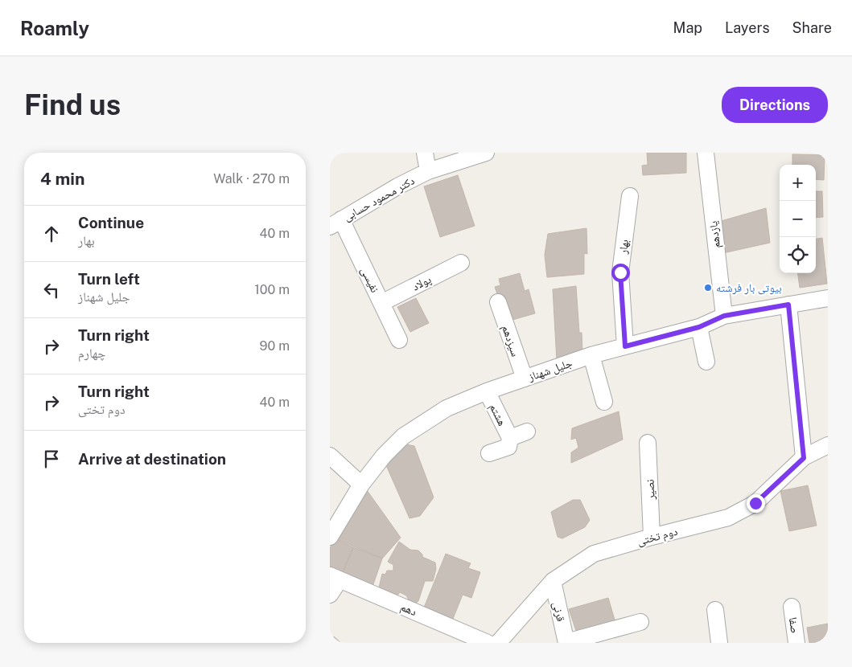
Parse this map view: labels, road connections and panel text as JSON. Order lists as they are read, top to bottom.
{
  "streets": {
    "street": [
      "دکتر محمود حسابی",
      "یازدهم",
      "بهار",
      "نفیسی",
      "پولاد",
      "سیزدهم",
      "جلیل شهناز",
      "هشتم",
      "نصیر",
      "دوم تختی",
      "دهم",
      "قرنی",
      "صفا"
    ]
  },
  "crossings": [
    ["دکتر محمود حسابی", "نفیسی"],
    ["یازدهم", "جلیل شهناز"],
    ["بهار", "جلیل شهناز"],
    ["نفیسی", "پولاد"],
    ["سیزدهم", "جلیل شهناز"],
    ["جلیل شهناز", "هشتم"],
    ["نصیر", "دوم تختی"],
    ["دوم تختی", "قرنی"]
  ],
  "places": ["بیوتی بار فرشته"],
  "page": {
    "header": "Roamly",
    "nav": ["Map", "Layers", "Share"],
    "buttons": "Directions",
    "title": "Find us",
    "heading": ["4 min", "Walk · 270 m"],
    "map_buttons": ["+", "−"],
    "list": [
      ["Continue", "بهار", "40 m"],
      ["Turn left", "جلیل شهناز", "100 m"],
      ["Turn right", "چهارم", "90 m"],
      ["Turn right", "دوم تختی", "40 m"],
      "Arrive at destination"
    ]
  }
}
